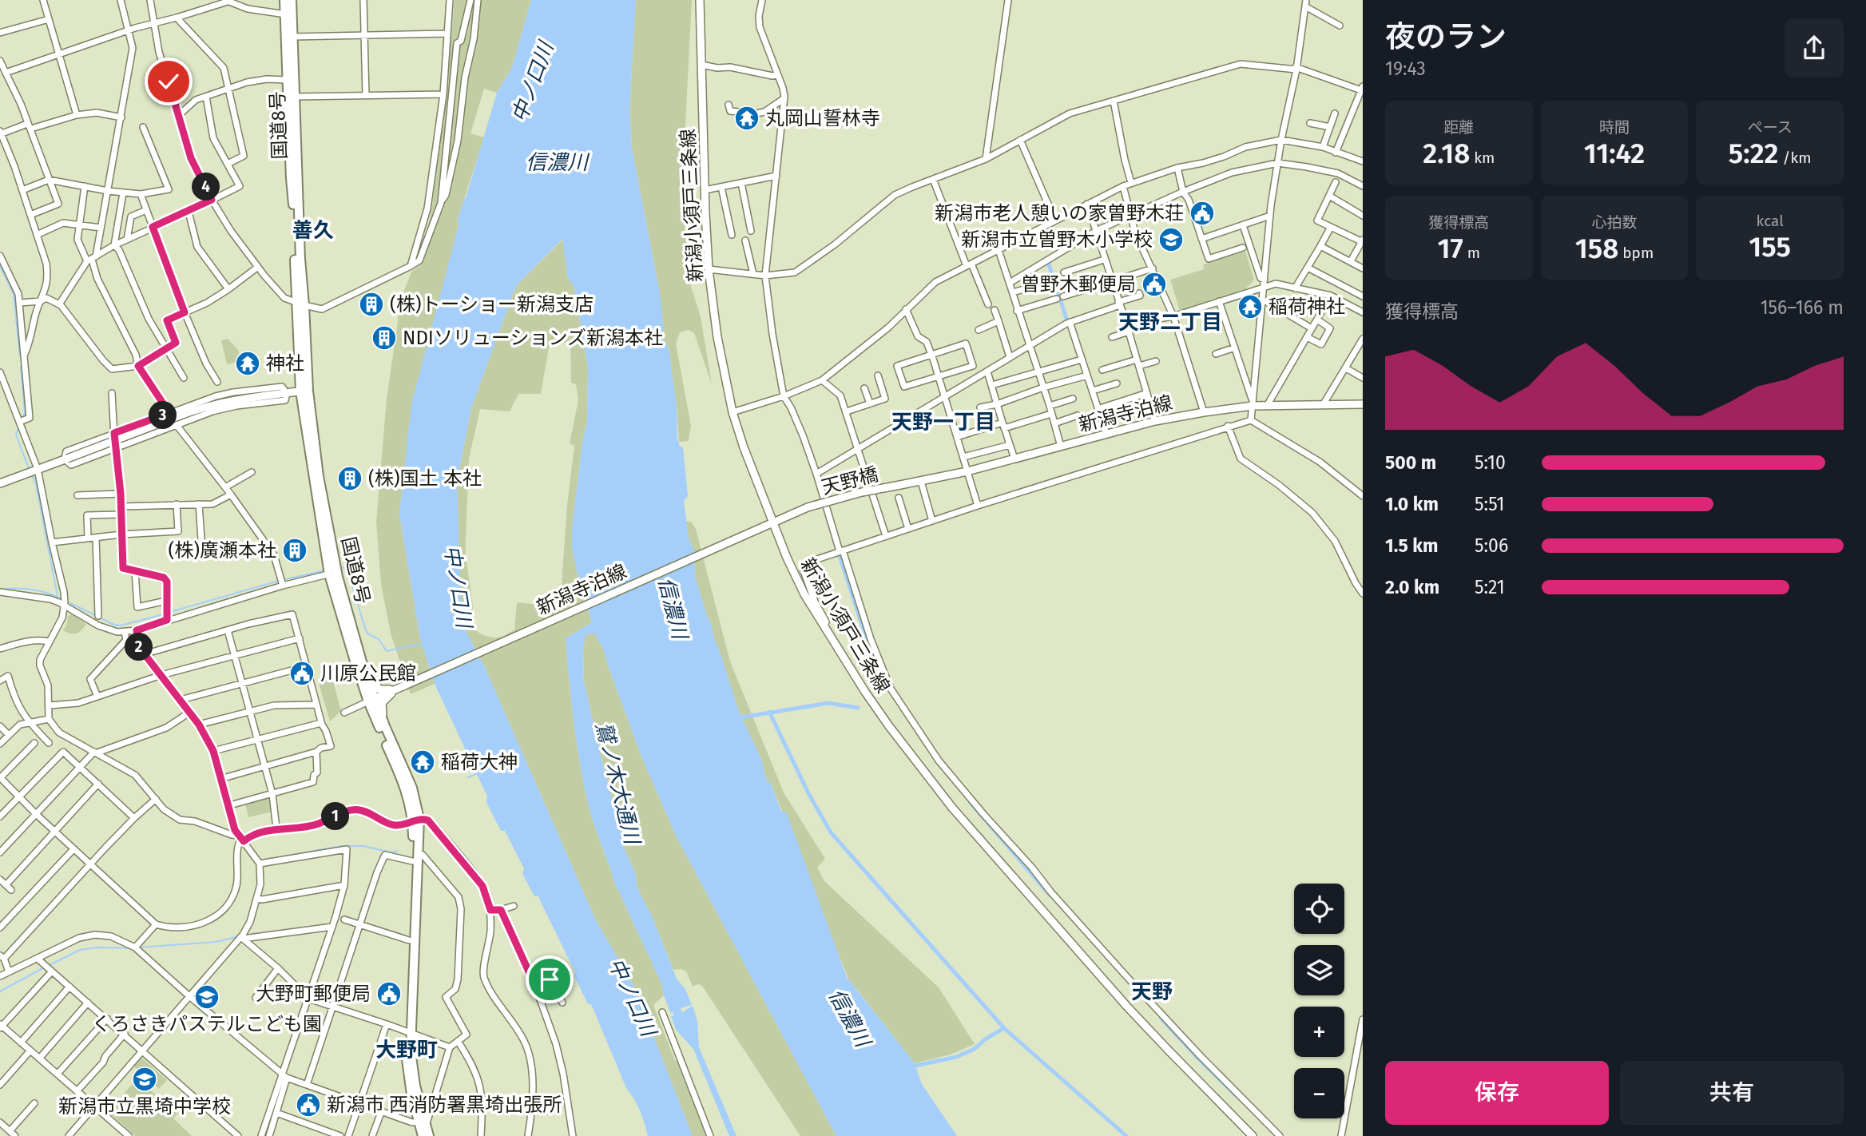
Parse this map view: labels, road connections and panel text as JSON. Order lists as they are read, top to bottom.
{
  "streets": {
    "highway": ["国道8号"],
    "main road": ["新潟小須戸三条線", "新潟寺泊線", "天野橋"]
  },
  "crossings": [
    ["国道8号", "新潟寺泊線"],
    ["新潟小須戸三条線", "新潟寺泊線"],
    ["新潟寺泊線", "天野橋"]
  ],
  "districts": [
    "善久",
    "天野二丁目",
    "天野一丁目",
    "天野",
    "大野町"
  ],
  "water": ["中ノ口川", "信濃川", "鷲ノ木大通川"],
  "places": {
    "temple": [
      "丸岡山誓林寺",
      "稲荷神社",
      "神社",
      "稲荷大神"
    ],
    "public building": [
      "新潟市老人憩いの家曽野木荘",
      "曽野木郵便局",
      "川原公民館",
      "大野町郵便局",
      "新潟市 西消防署黒埼出張所"
    ],
    "school or university": ["新潟市立曽野木小学校", "くろさきパステルこども園", "新潟市立黒埼中学校"],
    "building": [
      "(株)トーショー新潟支店",
      "NDIソリューションズ新潟本社",
      "(株)国土 本社",
      "(株)廣瀬本社"
    ]
  },
  "page": {
    "heading": ["夜のラン", "19:43"],
    "stats": [
      ["距離", "2.18 km"],
      ["時間", "11:42"],
      ["ペース", "5:22 /km"],
      ["獲得標高", "17 m"],
      ["心拍数", "158 bpm"],
      ["kcal", "155"]
    ],
    "pins": [
      "4",
      "3",
      "2",
      "1"
    ],
    "chart": ["獲得標高", "156–166 m"],
    "list": [
      {
        "name": "500 m",
        "note": "5:10"
      },
      {
        "name": "1.0 km",
        "note": "5:51"
      },
      {
        "name": "1.5 km",
        "note": "5:06"
      },
      {
        "name": "2.0 km",
        "note": "5:21"
      }
    ],
    "map_buttons": ["+", "−"],
    "buttons": ["保存", "共有"]
  }
}
